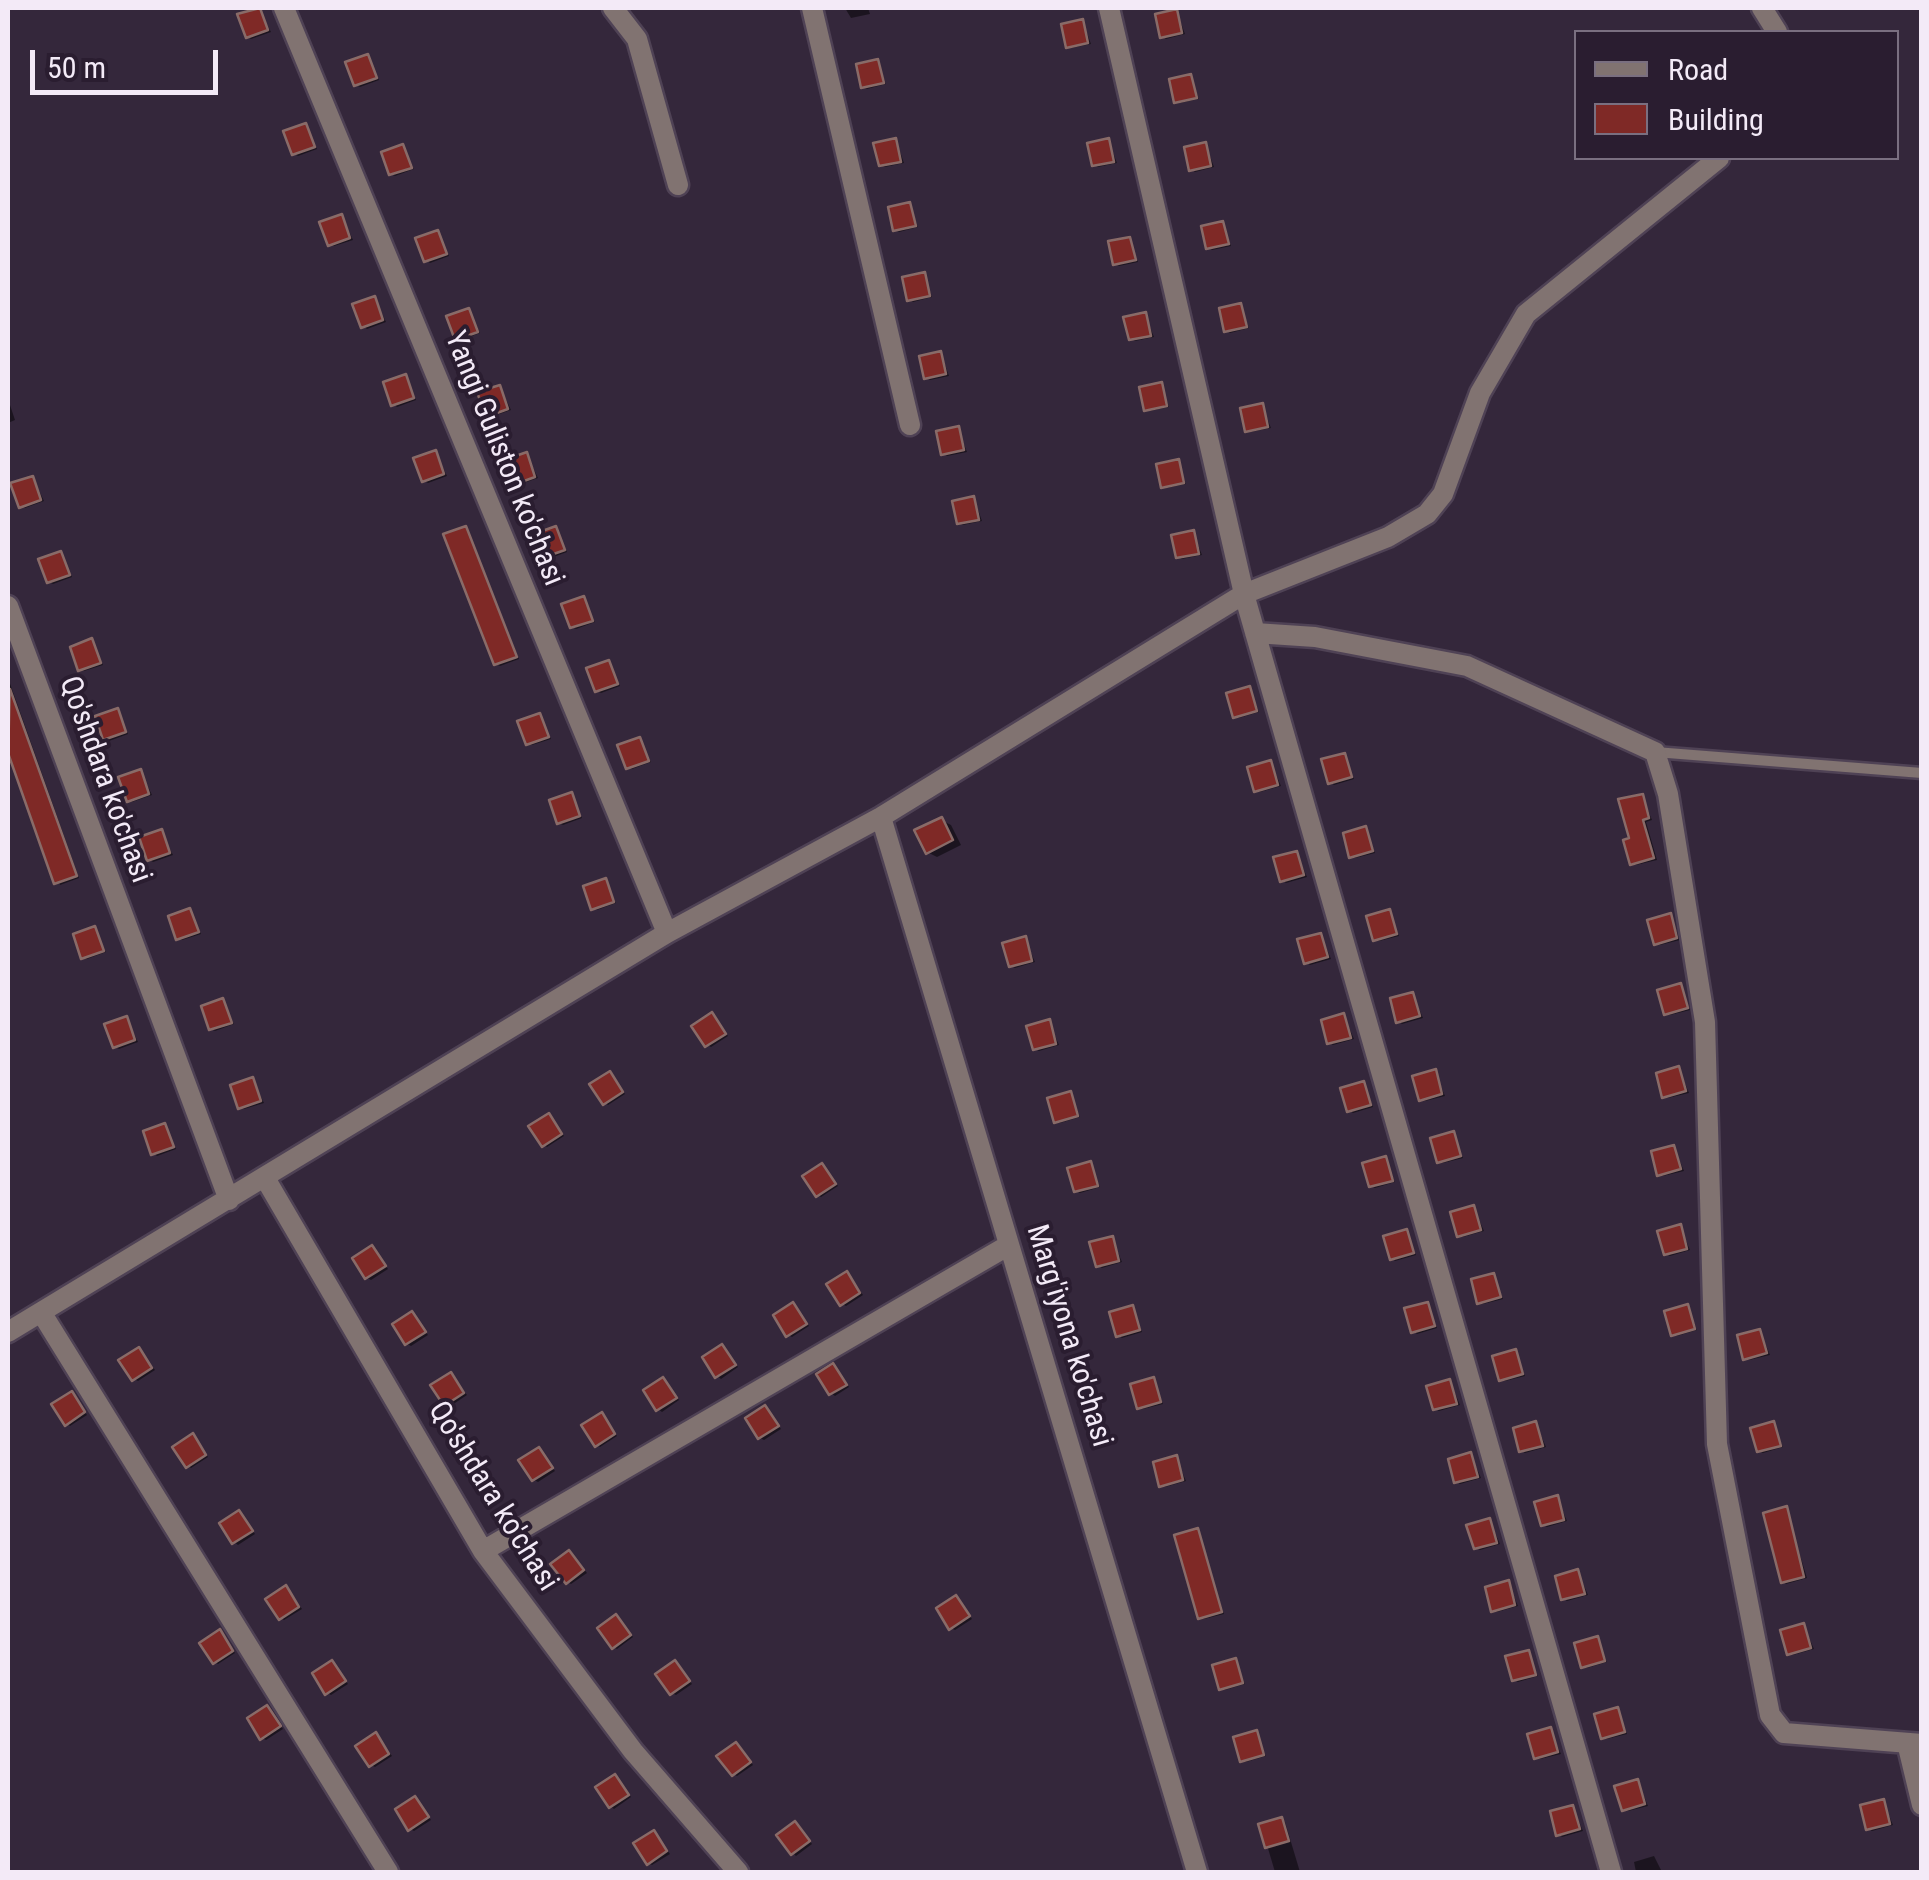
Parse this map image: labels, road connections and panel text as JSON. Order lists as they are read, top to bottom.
{
  "streets": {
    "street": ["Yangi Guliston ko'chasi", "Qo'shdara ko'chasi", "Marg'iyona ko'chasi"]
  },
  "legend": ["Road", "Building"],
  "scale_bar": "50 m"
}
